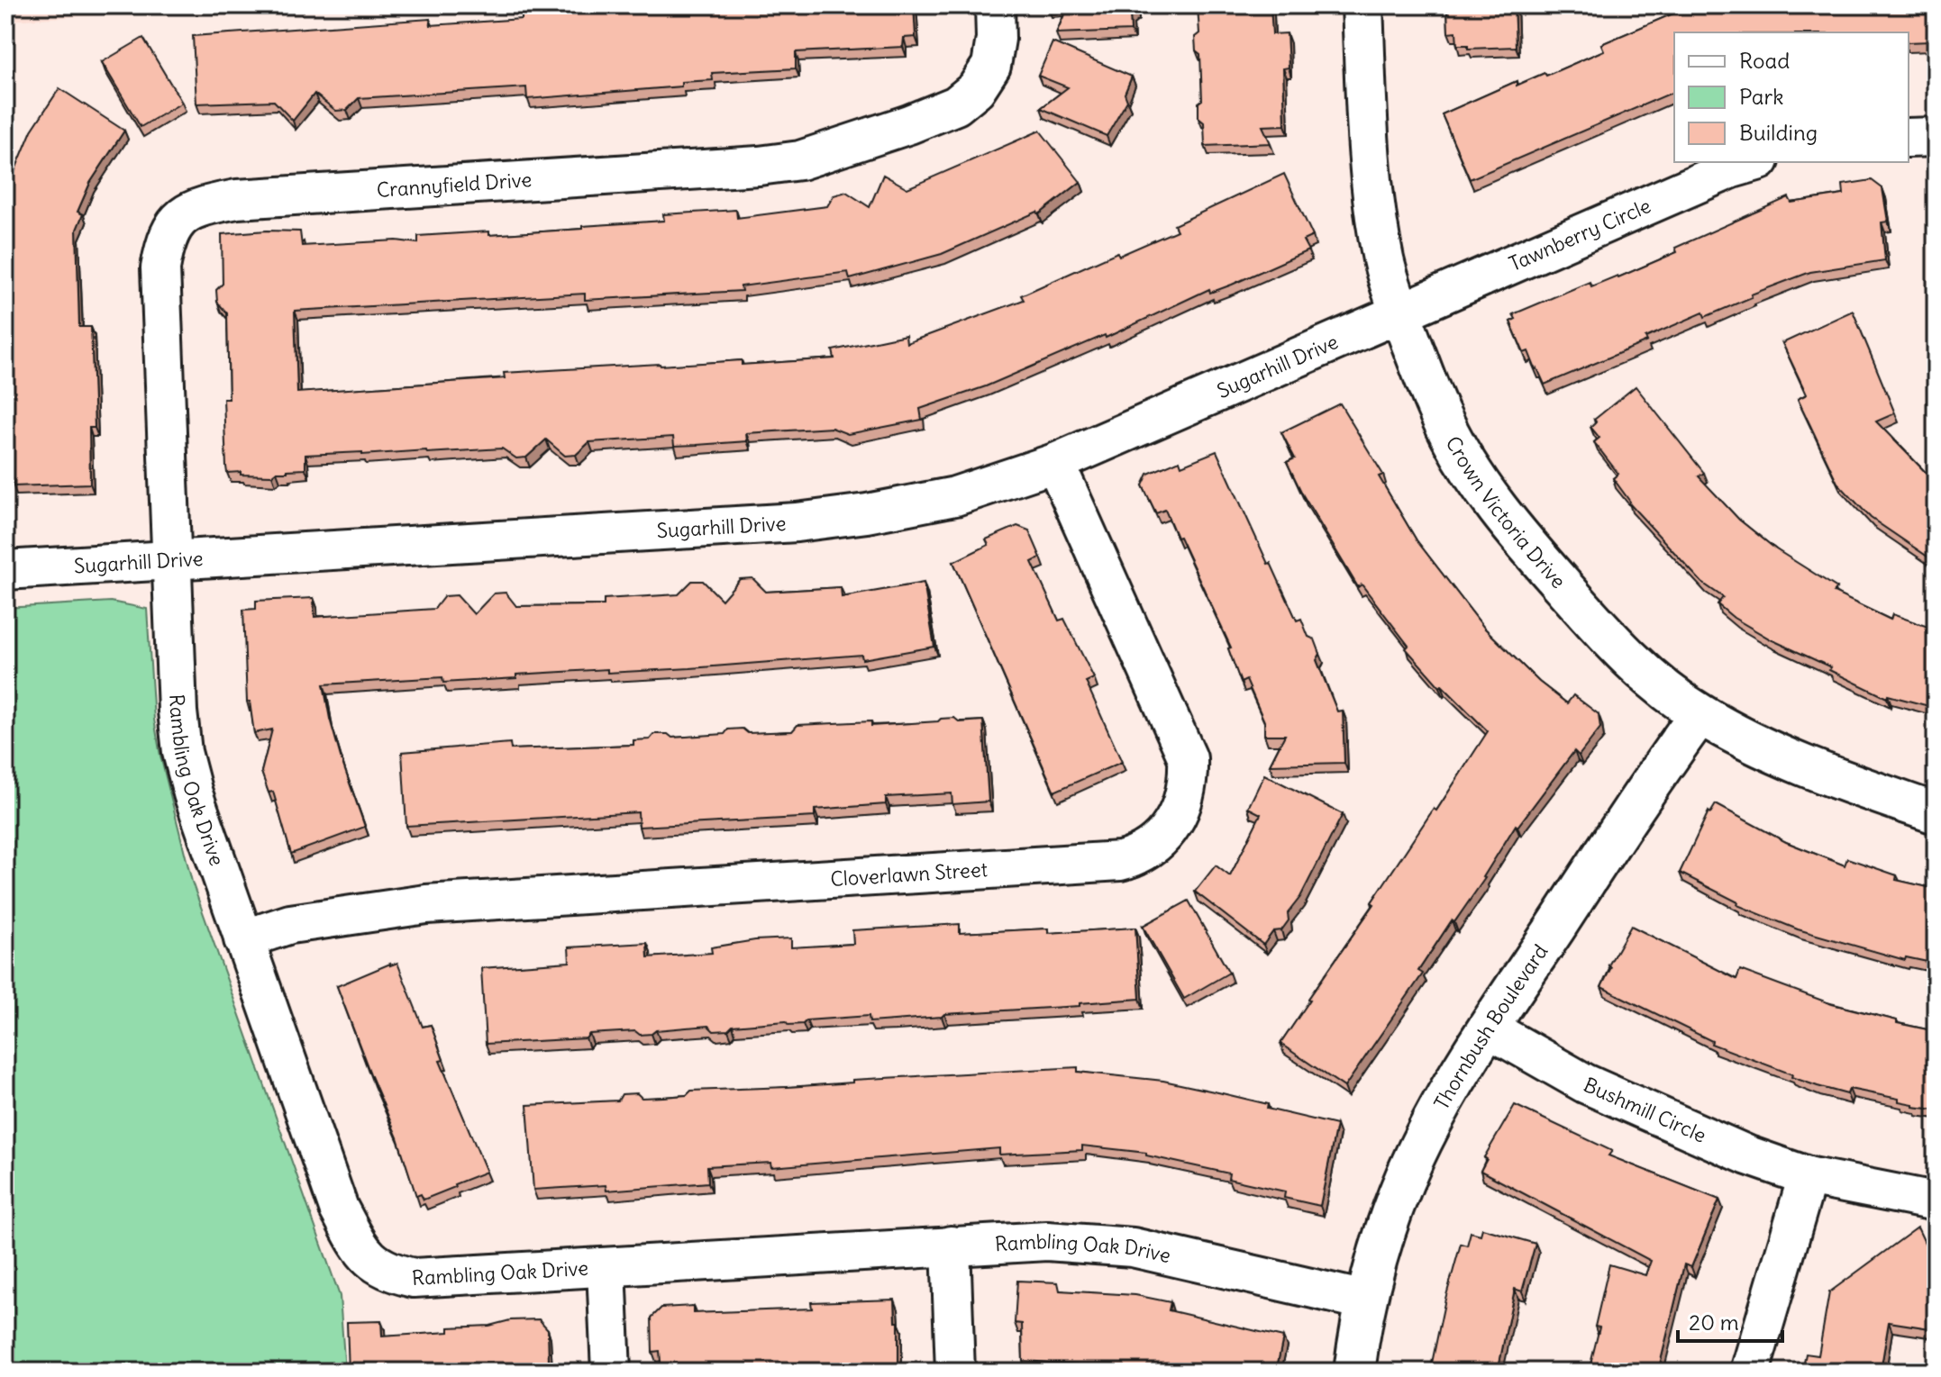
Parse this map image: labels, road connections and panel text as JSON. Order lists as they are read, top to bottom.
{
  "streets": {
    "street": [
      "Crannyfield Drive",
      "Tawnberry Circle",
      "Sugarhill Drive",
      "Crown Victoria Drive",
      "Rambling Oak Drive",
      "Cloverlawn Street",
      "Thornbush Boulevard",
      "Bushmill Circle"
    ]
  },
  "crossings": [
    ["Crannyfield Drive", "Sugarhill Drive"],
    ["Crannyfield Drive", "Rambling Oak Drive"],
    ["Tawnberry Circle", "Sugarhill Drive"],
    ["Tawnberry Circle", "Crown Victoria Drive"],
    ["Sugarhill Drive", "Crown Victoria Drive"],
    ["Sugarhill Drive", "Rambling Oak Drive"],
    ["Sugarhill Drive", "Cloverlawn Street"],
    ["Crown Victoria Drive", "Thornbush Boulevard"],
    ["Rambling Oak Drive", "Cloverlawn Street"],
    ["Rambling Oak Drive", "Thornbush Boulevard"],
    ["Thornbush Boulevard", "Bushmill Circle"]
  ],
  "legend": ["Road", "Park", "Building"],
  "scale_bar": "20 m"
}
